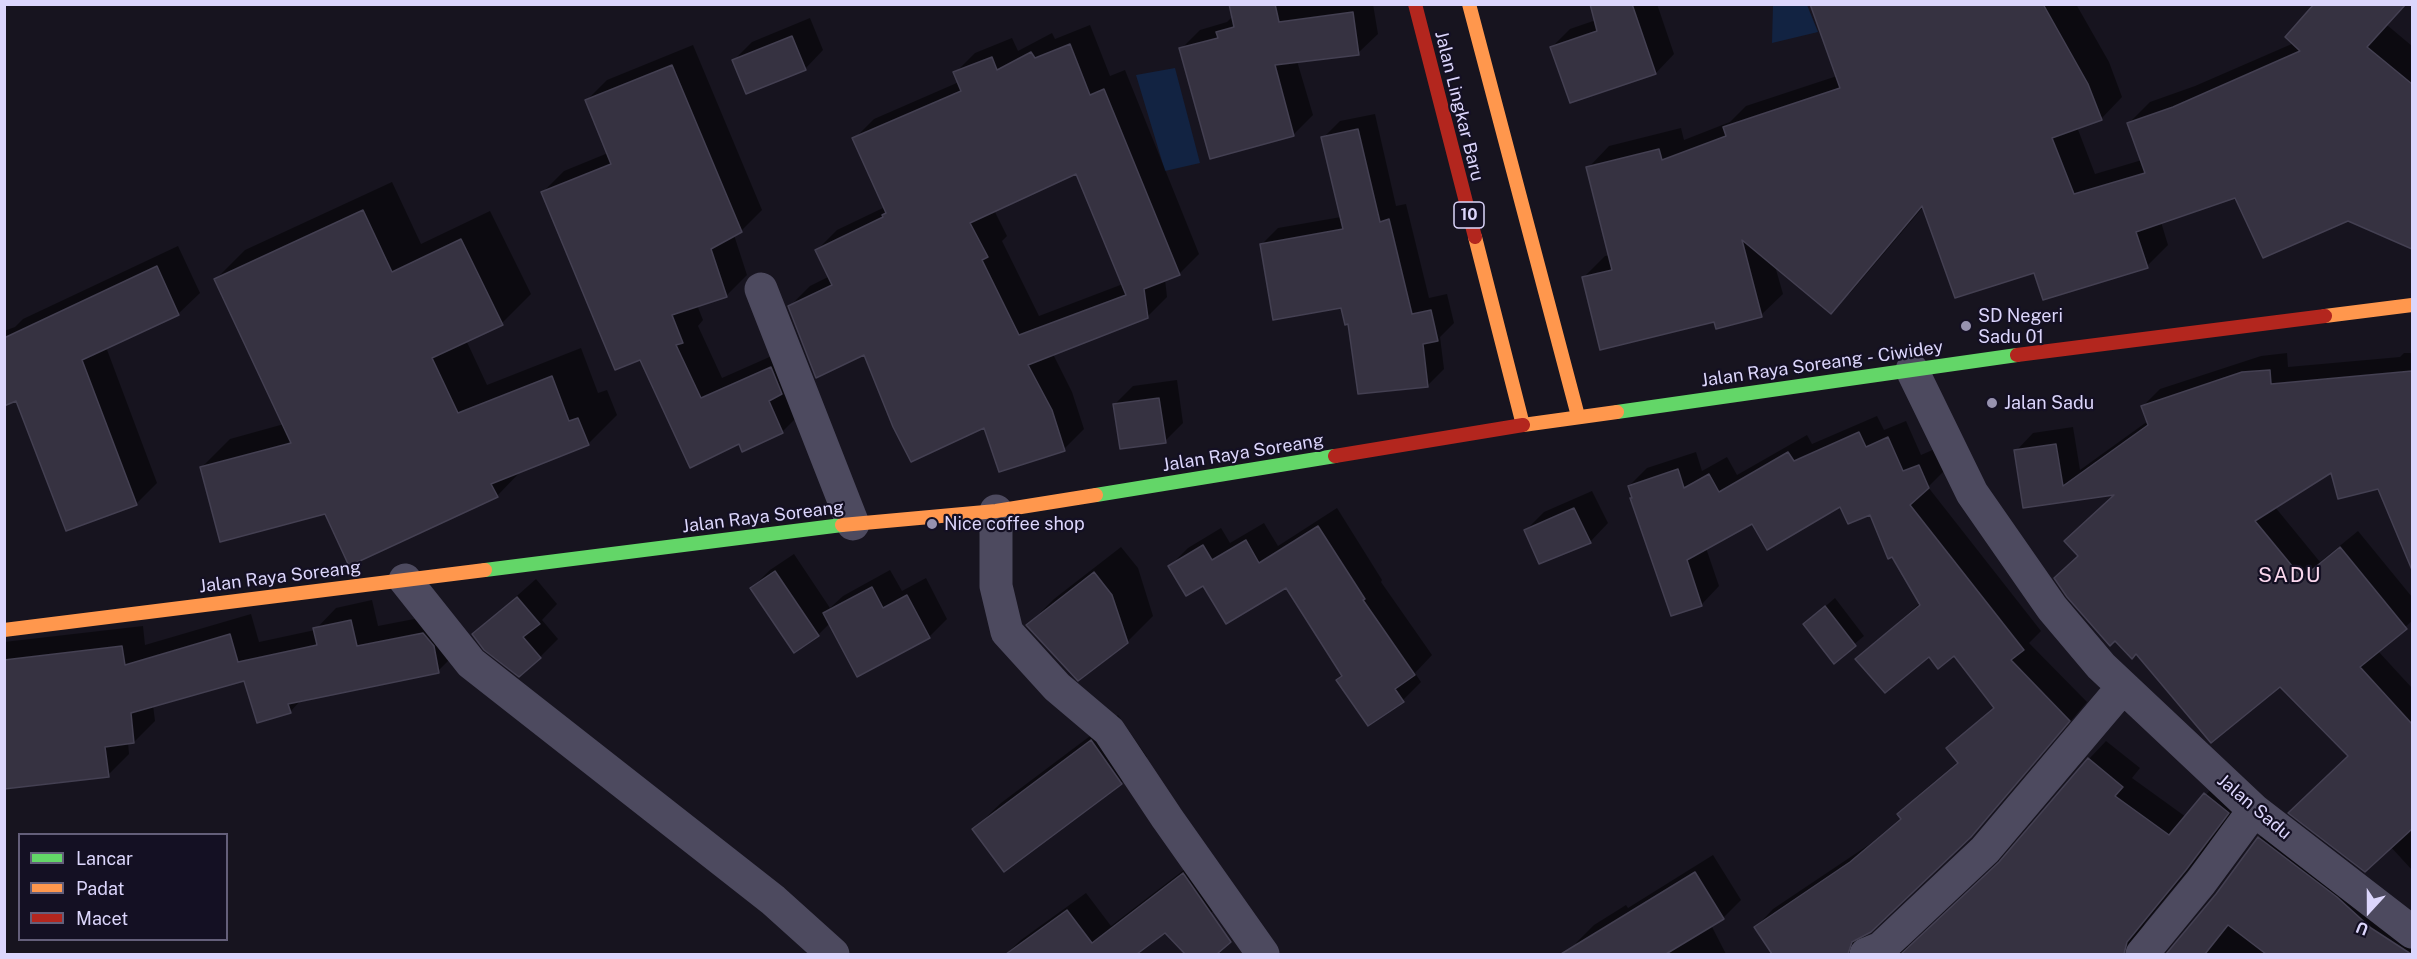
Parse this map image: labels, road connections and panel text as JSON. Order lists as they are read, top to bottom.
{
  "streets": {
    "main road": [
      "Jalan Lingkar Baru",
      "10",
      "Jalan Raya Soreang - Ciwidey",
      "Jalan Raya Soreang"
    ],
    "street": ["Jalan Sadu"]
  },
  "crossings": [
    ["Jalan Lingkar Baru", "Jalan Raya Soreang - Ciwidey"],
    ["Jalan Lingkar Baru", "Jalan Raya Soreang"],
    ["Jalan Raya Soreang - Ciwidey", "Jalan Raya Soreang"],
    ["Jalan Raya Soreang - Ciwidey", "Jalan Sadu"]
  ],
  "districts": ["SADU"],
  "places": ["SD Negeri Sadu 01", "Jalan Sadu", "Nice coffee shop"],
  "legend": ["Lancar", "Padat", "Macet"],
  "north": "bottom"
}
